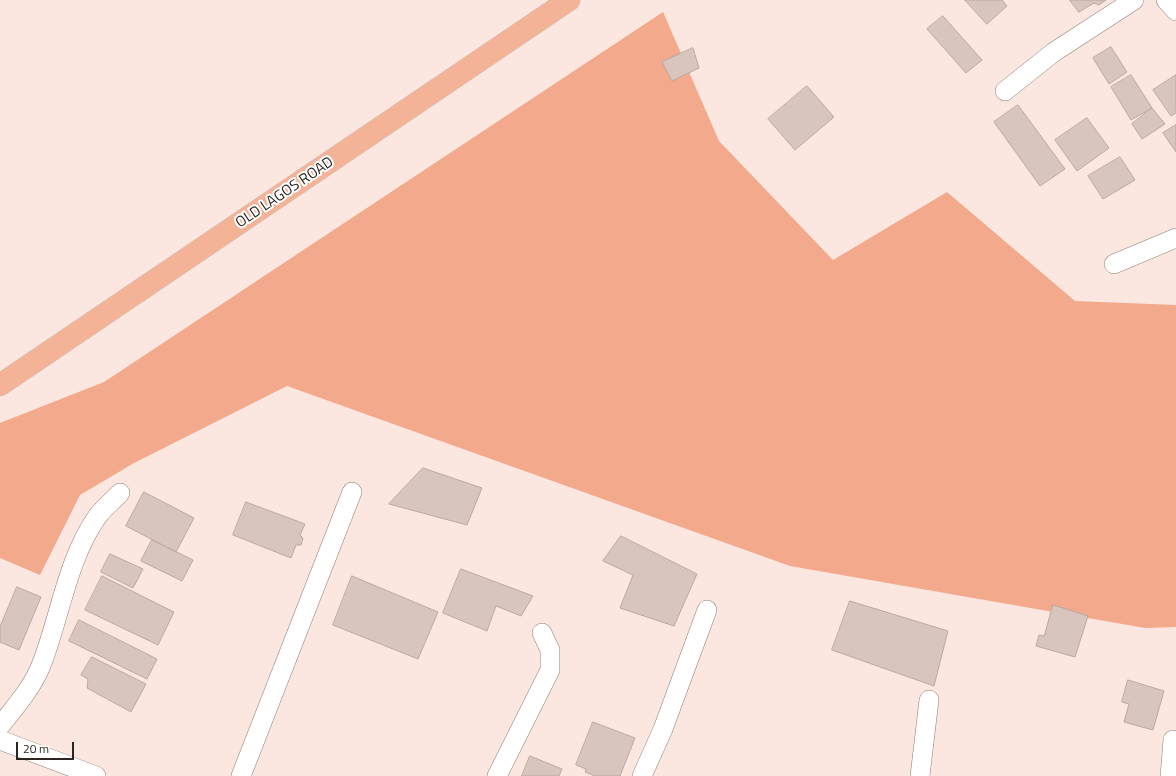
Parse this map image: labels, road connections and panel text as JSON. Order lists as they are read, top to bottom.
{
  "streets": {
    "main road": ["OLD LAGOS ROAD"]
  },
  "scale_bar": "20 m"
}
